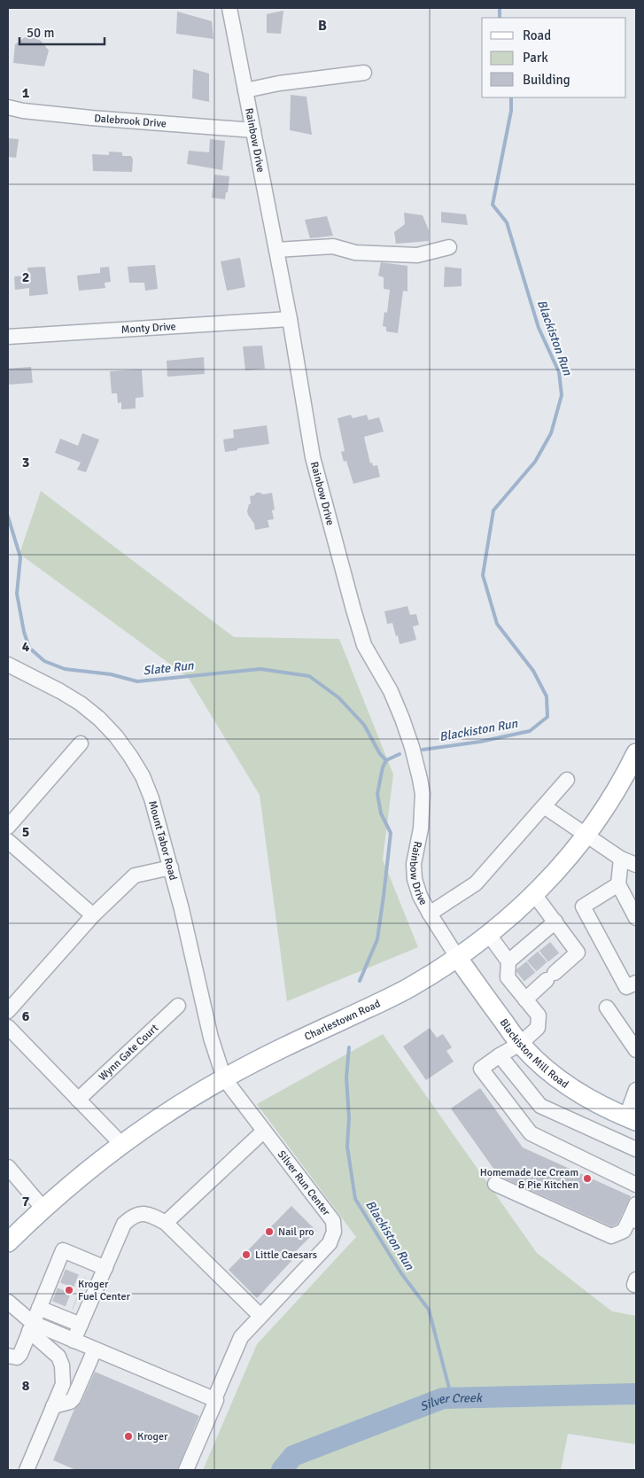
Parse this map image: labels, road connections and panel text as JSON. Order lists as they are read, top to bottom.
{
  "streets": {
    "main road": ["Charlestown Road", "Blackiston Mill Road"],
    "street": [
      "Dalebrook Drive",
      "Rainbow Drive",
      "Monty Drive",
      "Mount Tabor Road",
      "Wynn Gate Court",
      "Silver Run Center"
    ]
  },
  "crossings": [
    ["Dalebrook Drive", "Rainbow Drive"],
    ["Rainbow Drive", "Monty Drive"],
    ["Rainbow Drive", "Charlestown Road"],
    ["Rainbow Drive", "Blackiston Mill Road"],
    ["Mount Tabor Road", "Charlestown Road"],
    ["Mount Tabor Road", "Silver Run Center"],
    ["Charlestown Road", "Blackiston Mill Road"],
    ["Charlestown Road", "Silver Run Center"]
  ],
  "water": ["Blackiston Run", "Slate Run", "Silver Creek"],
  "places": [
    "Homemade Ice Cream & Pie Kitchen",
    "Nail pro",
    "Little Caesars",
    "Kroger Fuel Center",
    "Kroger"
  ],
  "legend": ["Road", "Park", "Building"],
  "scale_bar": "50 m",
  "grid": {
    "columns": ["B"],
    "rows": [
      "1",
      "2",
      "3",
      "4",
      "5",
      "6",
      "7",
      "8"
    ]
  }
}
